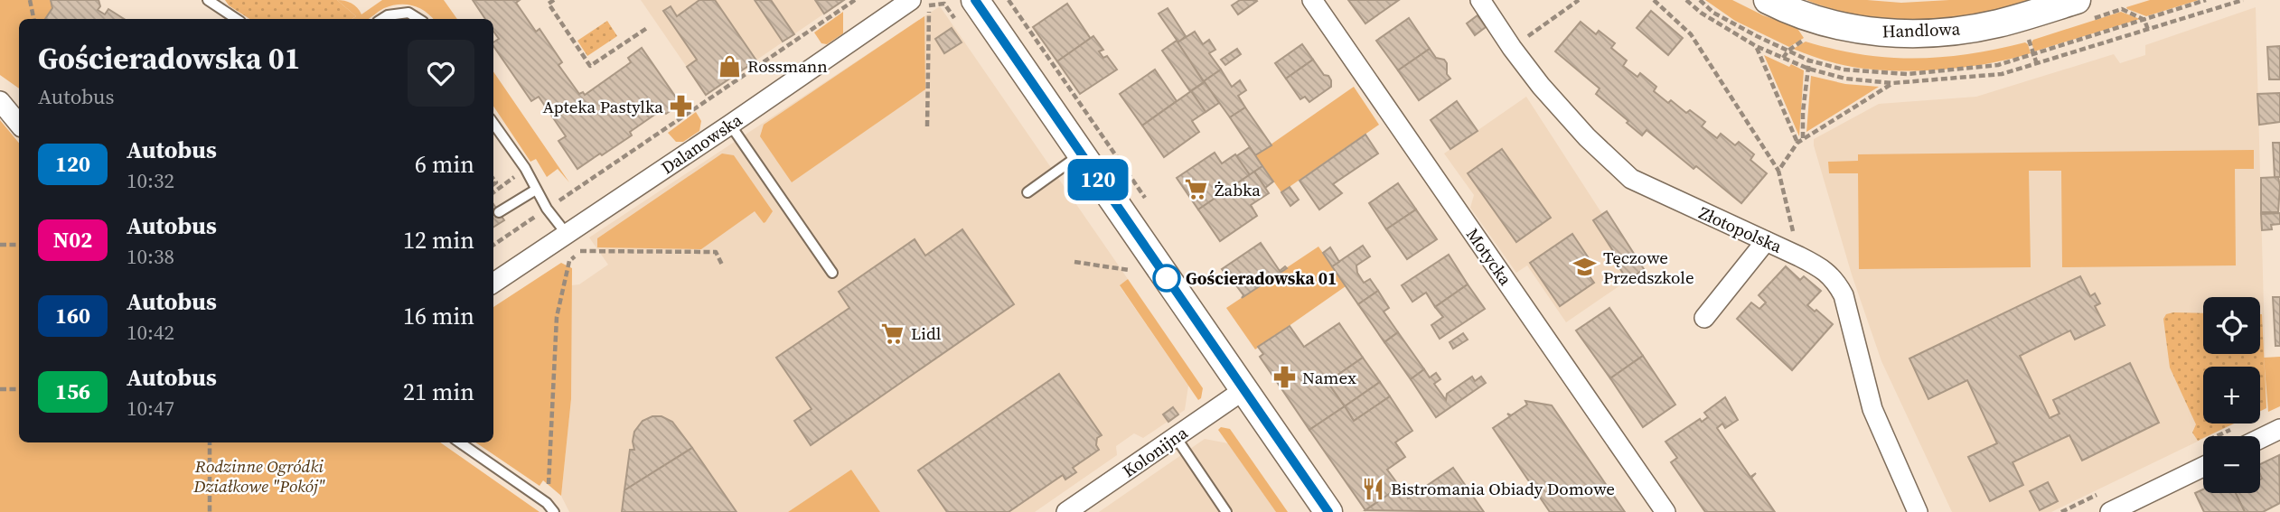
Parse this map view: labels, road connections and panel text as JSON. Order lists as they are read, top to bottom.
{
  "streets": {
    "street": [
      "Handlowa",
      "Dalanowska",
      "Złotopolska",
      "Motycka",
      "Kolonijna"
    ]
  },
  "parks": ["Rodzinne Ogródki Działkowe \"Pokój\""],
  "places": {
    "shop": ["Rossmann"],
    "pharmacy": ["Apteka Pastylka", "Namex"],
    "supermarket": ["Żabka", "Lidl"],
    "school or university": ["Tęczowe Przedszkole"],
    "other": ["Gościeradowska 01"],
    "restaurant": ["Bistromania Obiady Domowe"]
  },
  "lines": ["bus line 120"],
  "page": {
    "on_map": "120",
    "heading": ["Gościeradowska 01", "Autobus"],
    "list": [
      {
        "mark": "120",
        "name": "Autobus",
        "note": "10:32",
        "value": "6 min"
      },
      {
        "mark": "N02",
        "name": "Autobus",
        "note": "10:38",
        "value": "12 min"
      },
      {
        "mark": "160",
        "name": "Autobus",
        "note": "10:42",
        "value": "16 min"
      },
      {
        "mark": "156",
        "name": "Autobus",
        "note": "10:47",
        "value": "21 min"
      }
    ],
    "map_buttons": ["+", "−"]
  }
}
